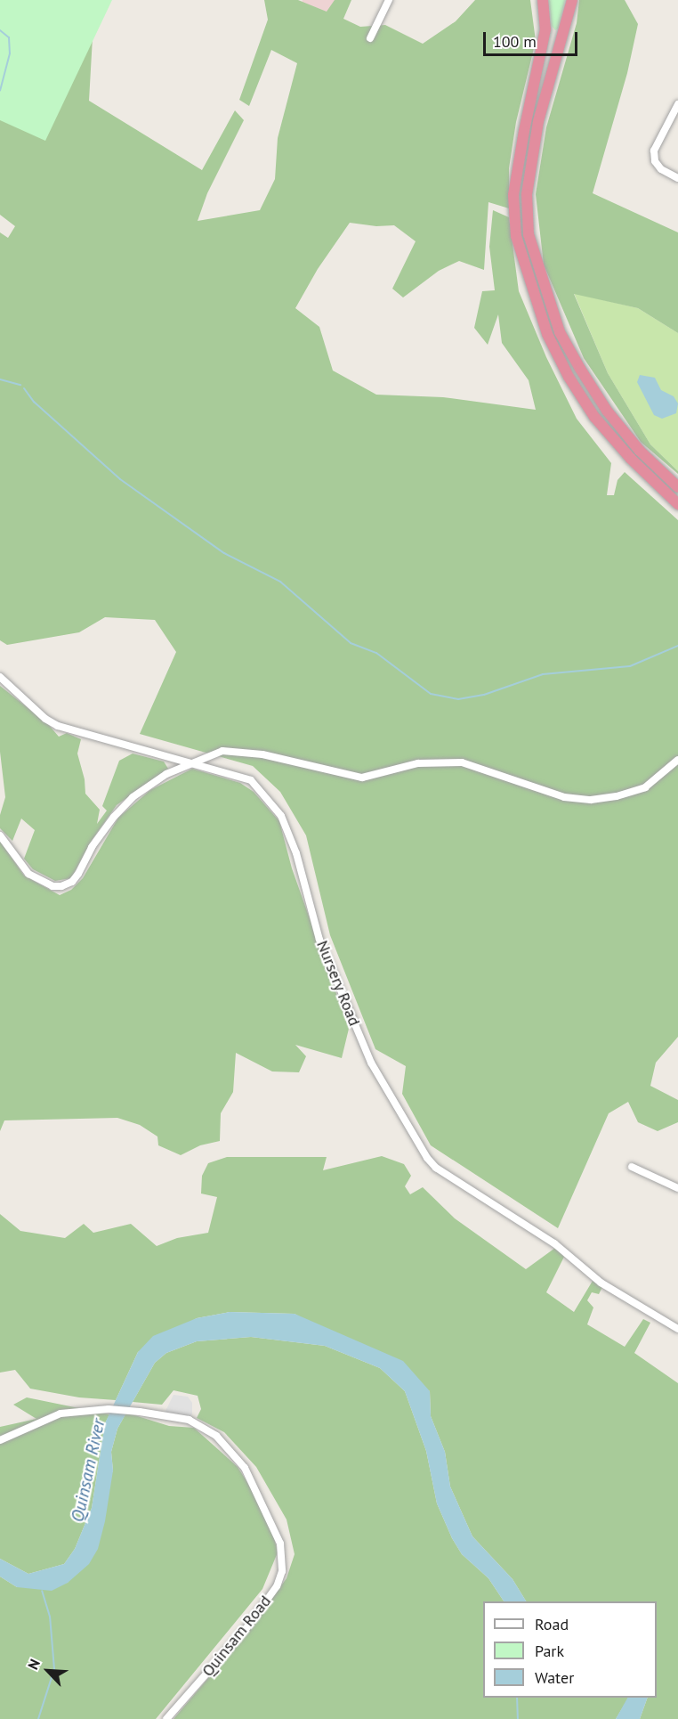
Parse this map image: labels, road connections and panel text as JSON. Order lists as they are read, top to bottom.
{
  "streets": {
    "street": ["Nursery Road", "Quinsam Road"]
  },
  "water": ["Quinsam River"],
  "legend": ["Road", "Park", "Water"],
  "scale_bar": "100 m",
  "north": "top left"
}
